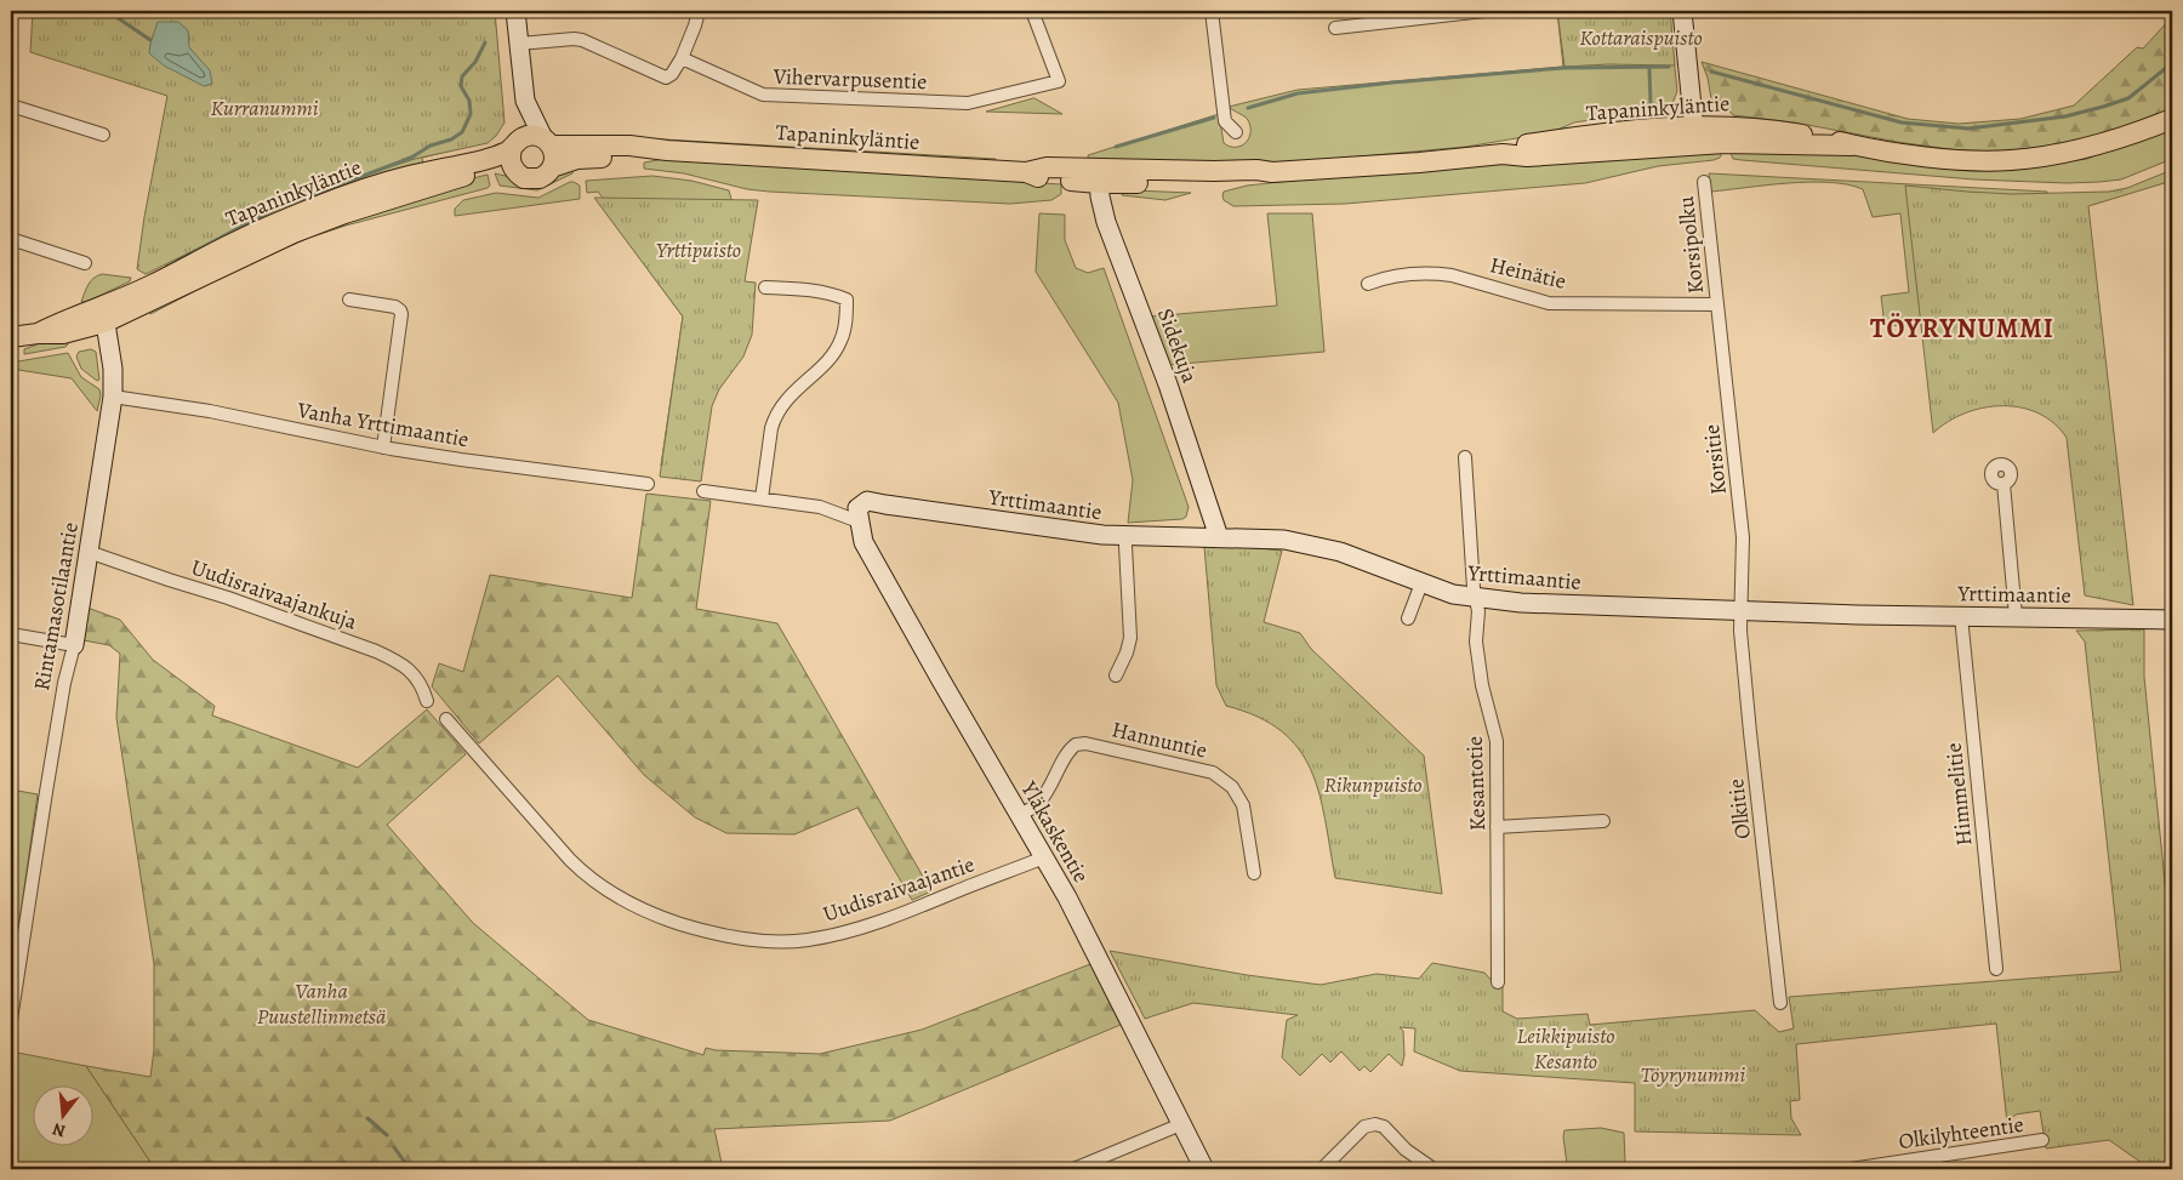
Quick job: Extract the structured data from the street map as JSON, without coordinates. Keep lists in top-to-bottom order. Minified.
{"streets":{"main road":["Tapaninkyläntie"],"street":["Vihervarpusentie","Korsipolku","Heinätie","Sidekuja","Vanha Yrttimaantie","Korsitie","Yrttimaantie","Uudisraivaajankuja","Rintamasotilaantie","Hannuntie","Kesantotie","Himmelitie","Olkitie","Yläkaskentie","Uudisraivaajantie","Olkilyhteentie"]},"crossings":[["Tapaninkyläntie","Sidekuja"],["Tapaninkyläntie","Rintamasotilaantie"],["Korsipolku","Heinätie"],["Korsipolku","Korsitie"],["Heinätie","Korsitie"],["Sidekuja","Yrttimaantie"],["Vanha Yrttimaantie","Rintamasotilaantie"],["Korsitie","Yrttimaantie"],["Korsitie","Olkitie"],["Yrttimaantie","Kesantotie"],["Yrttimaantie","Himmelitie"],["Yrttimaantie","Olkitie"],["Yrttimaantie","Yläkaskentie"],["Uudisraivaajankuja","Rintamasotilaantie"],["Hannuntie","Yläkaskentie"],["Yläkaskentie","Uudisraivaajantie"]],"districts":["TÖYRYNUMMI"],"parks":["Kottaraispuisto","Kurranummi","Yrttipuisto","Rikunpuisto","Vanha Puustellinmetsä","Leikkipuisto Kesanto","Töyrynummi"],"north":"bottom"}
